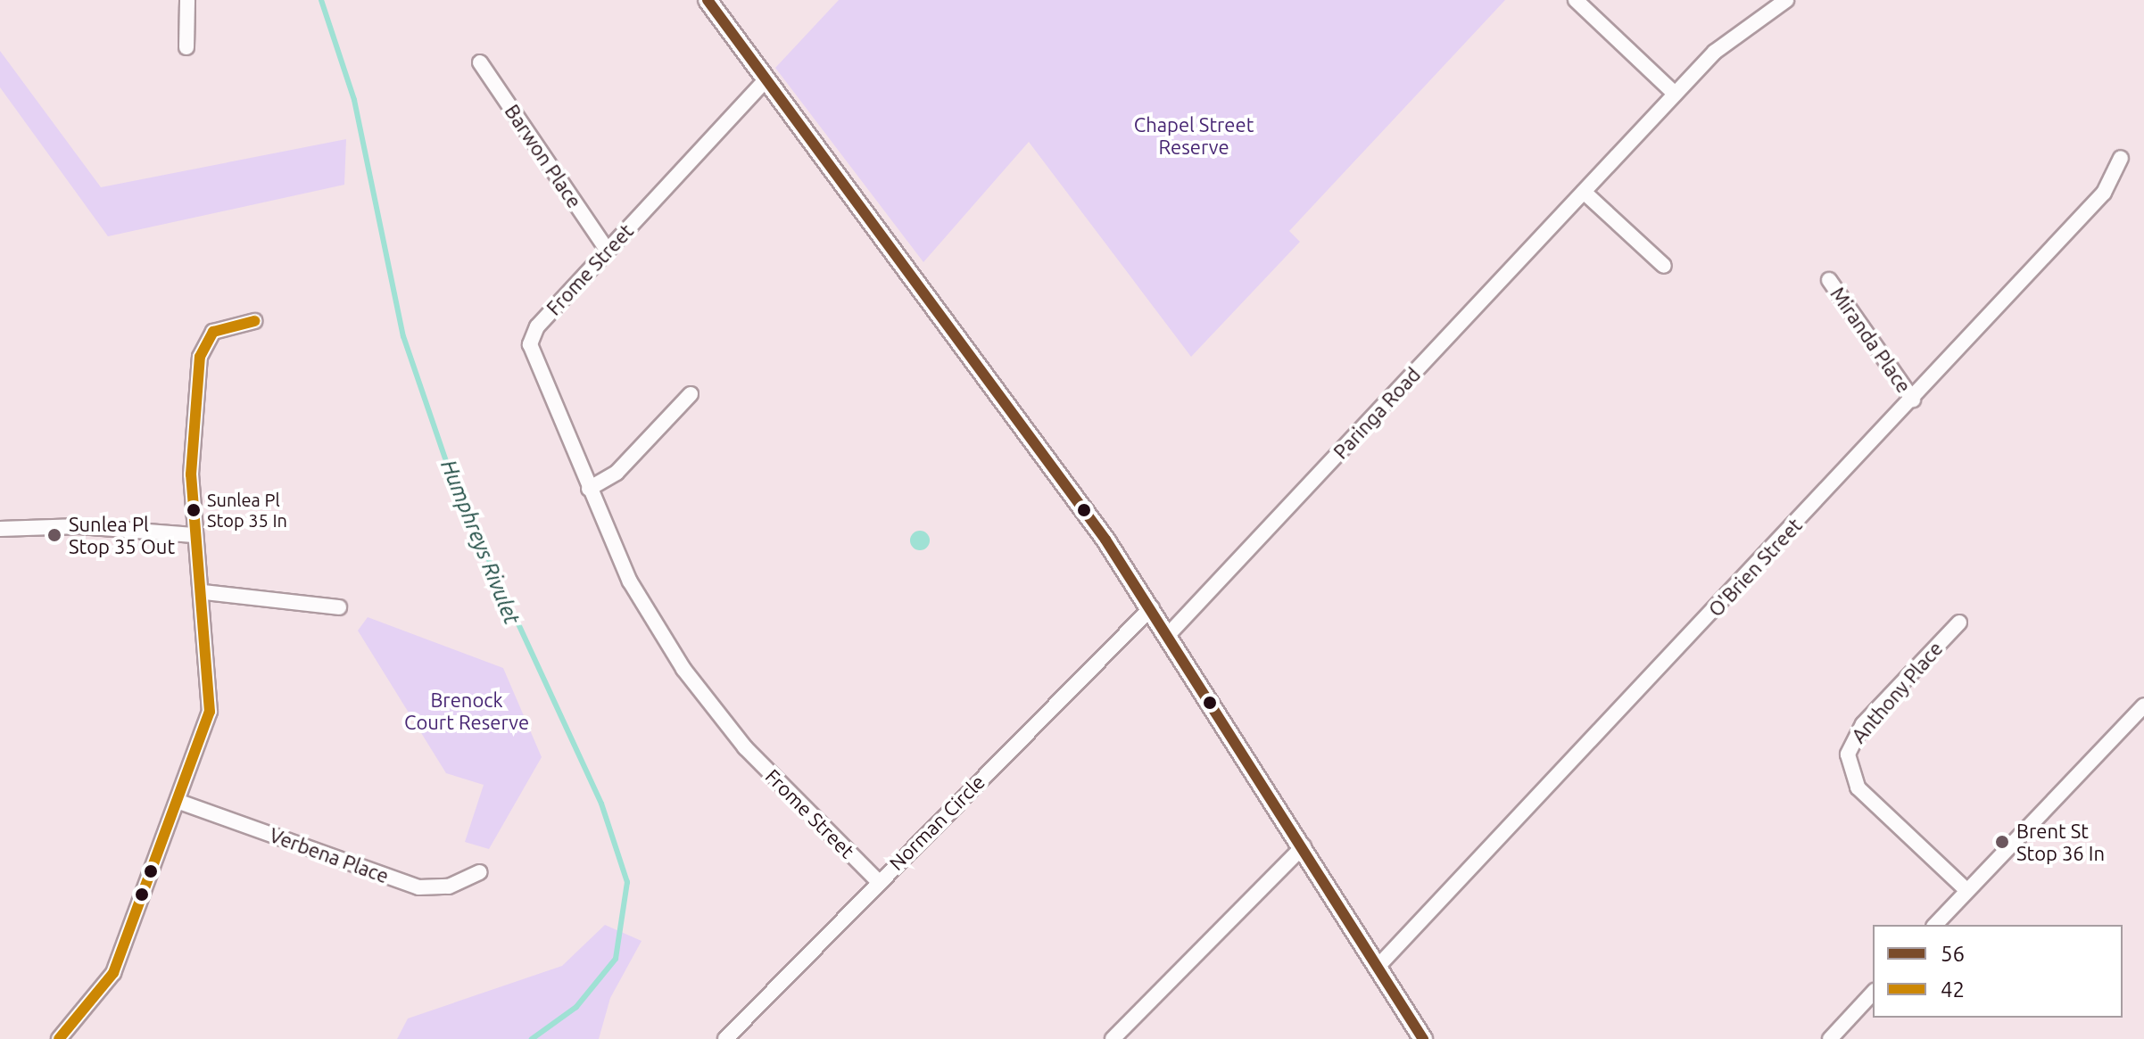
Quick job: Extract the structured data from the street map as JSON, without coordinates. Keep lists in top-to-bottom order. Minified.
{"streets":{"street":["Barwon Place","Frome Street","Miranda Place","Paringa Road","O'Brien Street","Anthony Place","Norman Circle","Verbena Place"]},"crossings":[["Barwon Place","Frome Street"],["Frome Street","Norman Circle"],["Miranda Place","O'Brien Street"]],"water":["Humphreys Rivulet"],"parks":["Chapel Street Reserve","Brenock Court Reserve"],"places":["Sunlea Pl Stop 35 In","Sunlea Pl Stop 35 Out","Brent St Stop 36 In"],"lines":["transit line 56","transit line 42"],"legend":["56","42"]}
